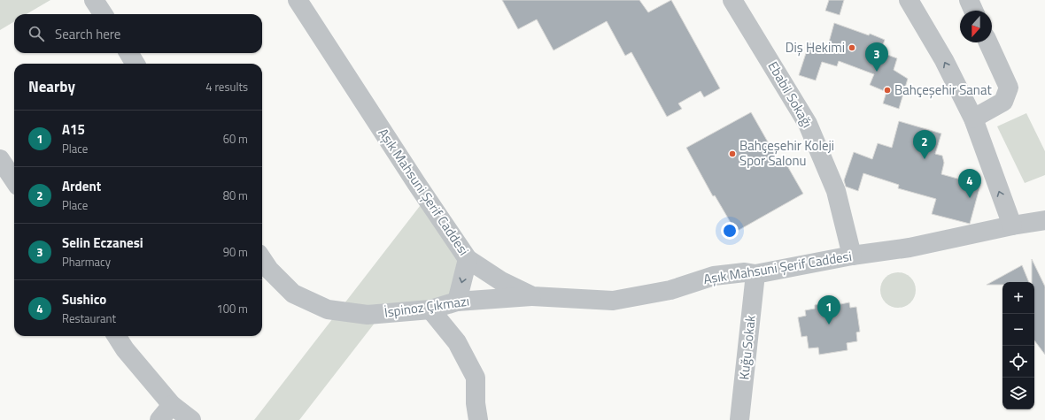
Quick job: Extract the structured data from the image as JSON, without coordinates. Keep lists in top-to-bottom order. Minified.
{"streets":{"street":["Ebabil Sokağı","Aşık Mahsuni Şerif Caddesi","İspinoz Çıkmazı","Kuğu Sokak"]},"crossings":[["Ebabil Sokağı","Aşık Mahsuni Şerif Caddesi"],["Aşık Mahsuni Şerif Caddesi","İspinoz Çıkmazı"],["Aşık Mahsuni Şerif Caddesi","Kuğu Sokak"]],"places":["Diş Hekimi","Bahçeşehir Sanat","Bahçeşehir Koleji Spor Salonu"],"north":"bottom","page":{"search":"Search here","pins":["3","2","4","1"],"heading":["Nearby","4 results"],"list":[{"mark":"1","name":"A15","note":"Place","value":"60 m"},{"mark":"2","name":"Ardent","note":"Place","value":"80 m"},{"mark":"3","name":"Selin Eczanesi","note":"Pharmacy","value":"90 m"},{"mark":"4","name":"Sushico","note":"Restaurant","value":"100 m"}],"map_buttons":["+","−"]}}
